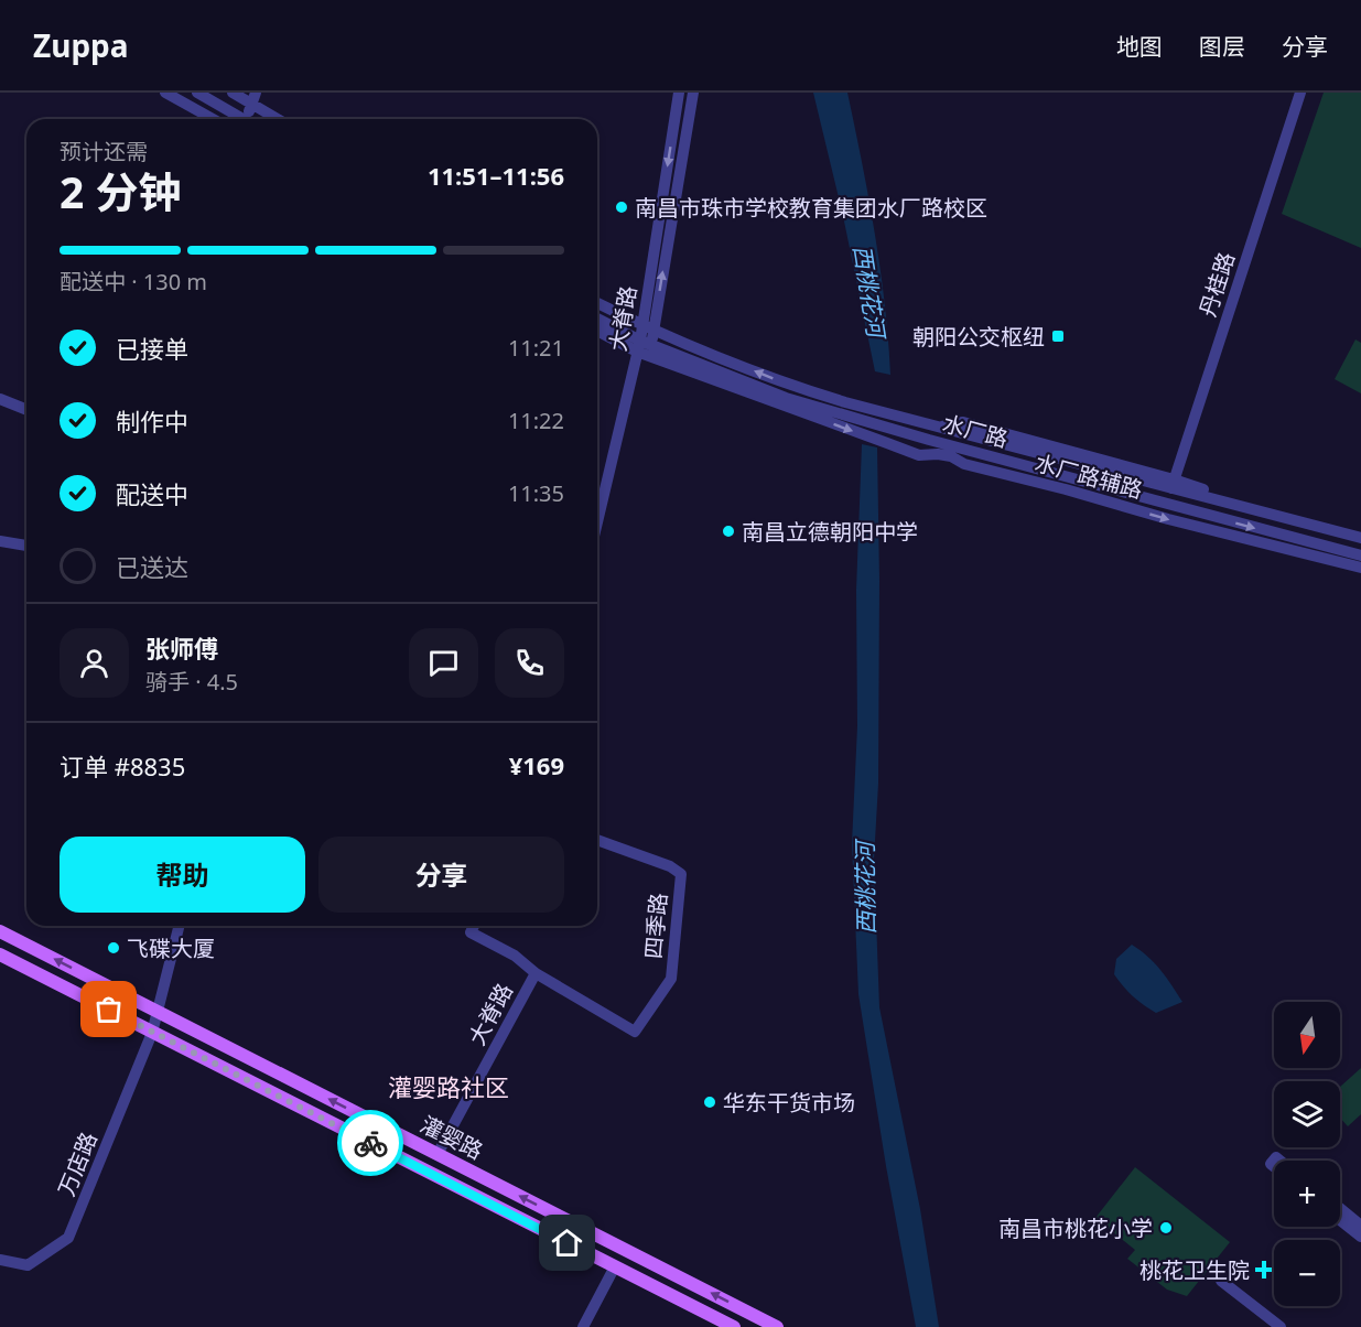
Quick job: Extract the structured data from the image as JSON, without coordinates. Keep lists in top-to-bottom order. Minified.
{"streets":{"main road":["灌婴路"],"street":["丹桂路","大脊路","水厂路","水厂路辅路","四季路","万店路"]},"crossings":[["丹桂路","水厂路"],["大脊路","水厂路"],["大脊路","水厂路辅路"],["大脊路","四季路"],["大脊路","灌婴路"],["水厂路","水厂路辅路"],["灌婴路","万店路"]],"one_way":["水厂路辅路"],"districts":["灌婴路社区"],"water":["西桃花河"],"places":{"other":["南昌市珠市学校教育集团水厂路校区","南昌立德朝阳中学","飞碟大厦","华东干货市场","南昌市桃花小学"],"transit":["朝阳公交枢纽"],"health":["桃花卫生院"]},"north":"bottom","page":{"header":"Zuppa","nav":["地图","图层","分享"],"heading":["2 分钟","预计还需","11:51–11:56"],"panel":["张师傅","骑手 · 4.5","订单 #8835","¥169"],"bar":"配送中 · 130 m","list":[["已接单","11:21"],["制作中","11:22"],["配送中","11:35"],"已送达"],"buttons":["帮助","分享"],"map_buttons":["+","−"]}}
